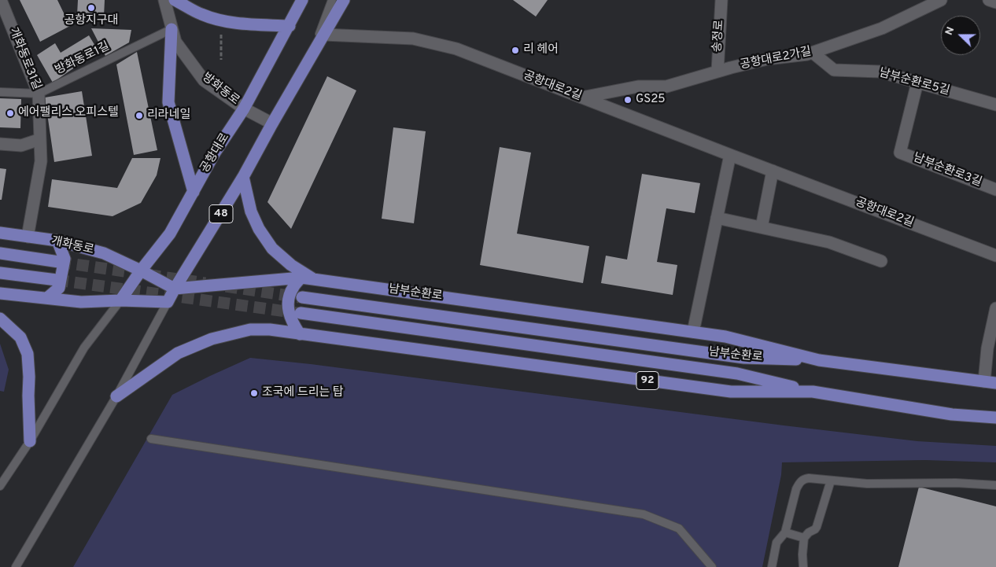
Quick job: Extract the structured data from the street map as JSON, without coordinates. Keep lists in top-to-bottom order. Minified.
{"streets":{"main road":["공항대로","48","개화동로","남부순환로","92"],"street":["송정로","개화동로31길","공항대로2가길","남부순환로5길","공항대로2길","방화동로","남부순환로3길"],"lane":["방화동로1길"]},"crossings":[["송정로","공항대로2가길"],["개화동로31길","방화동로1길"],["개화동로31길","개화동로"],["방화동로1길","방화동로"],["공항대로2가길","남부순환로5길"],["공항대로2가길","공항대로2길"],["남부순환로5길","남부순환로3길"],["공항대로2길","48"],["방화동로","공항대로"],["방화동로","48"],["공항대로","개화동로"],["48","남부순환로"],["남부순환로","92"]],"places":["공항지구대","리 헤어","GS25","에어팰리스 오피스텔","리라네일","조국에 드리는 탑"],"north":"left"}
